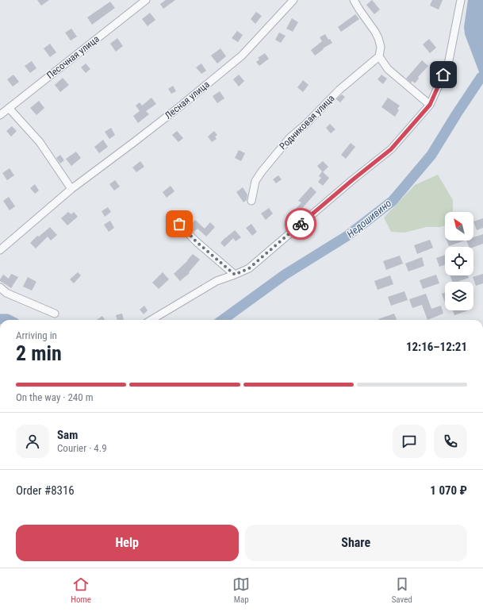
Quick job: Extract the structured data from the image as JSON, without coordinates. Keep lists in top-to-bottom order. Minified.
{"streets":{"street":["Песочная улица","Лесная улица","Родниковая улица"]},"water":["Недошивино"],"north":"top left","page":{"heading":["2 min","Arriving in","12:16–12:21"],"panel":["Sam","Courier · 4.9","Order #8316","1 070 ₽"],"bar":"On the way · 240 m","buttons":["Help","Share"],"tabs":["Home","Map","Saved"]}}
